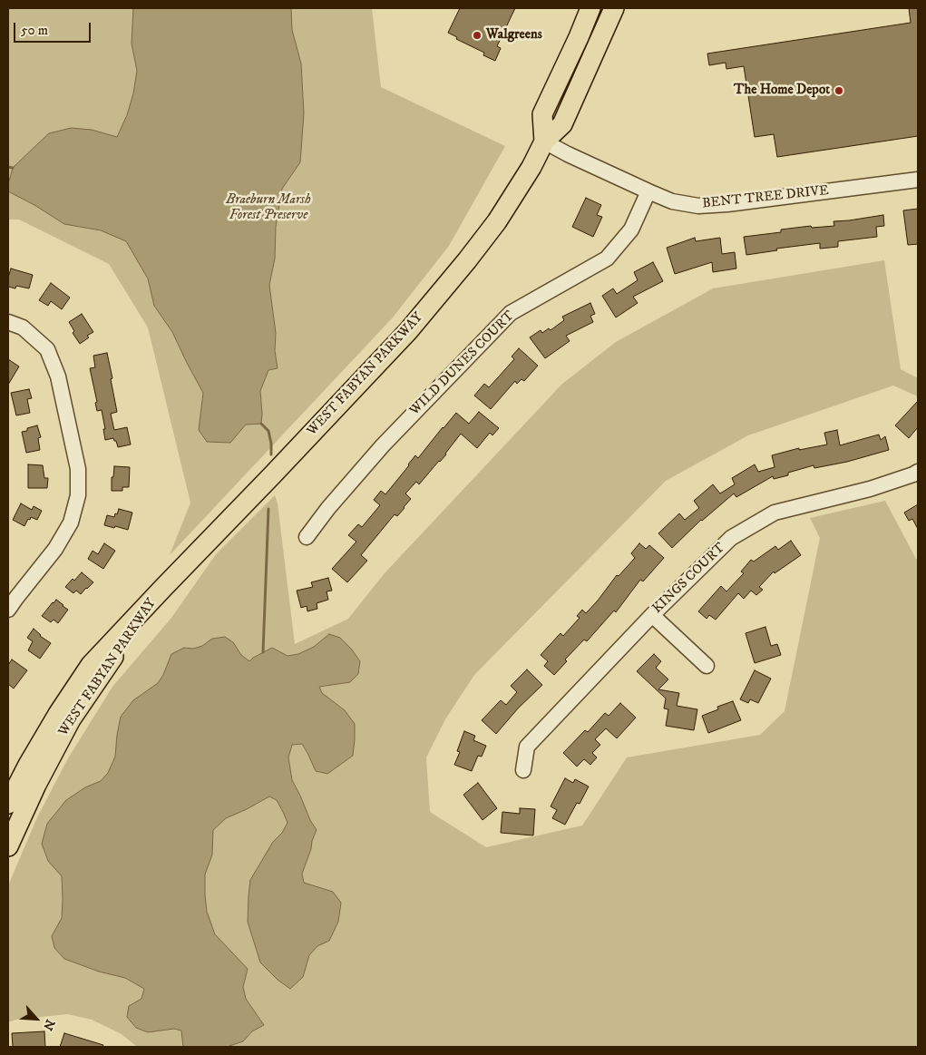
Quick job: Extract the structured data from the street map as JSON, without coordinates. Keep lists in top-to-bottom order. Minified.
{"streets":{"main road":["WEST FABYAN PARKWAY"],"street":["BENT TREE DRIVE","WILD DUNES COURT","KINGS COURT"]},"crossings":[["BENT TREE DRIVE","WILD DUNES COURT"],["BENT TREE DRIVE","WEST FABYAN PARKWAY"]],"parks":["Braeburn Marsh Forest Preserve"],"places":["Walgreens","The Home Depot"],"scale_bar":"50 m","north":"bottom right"}
